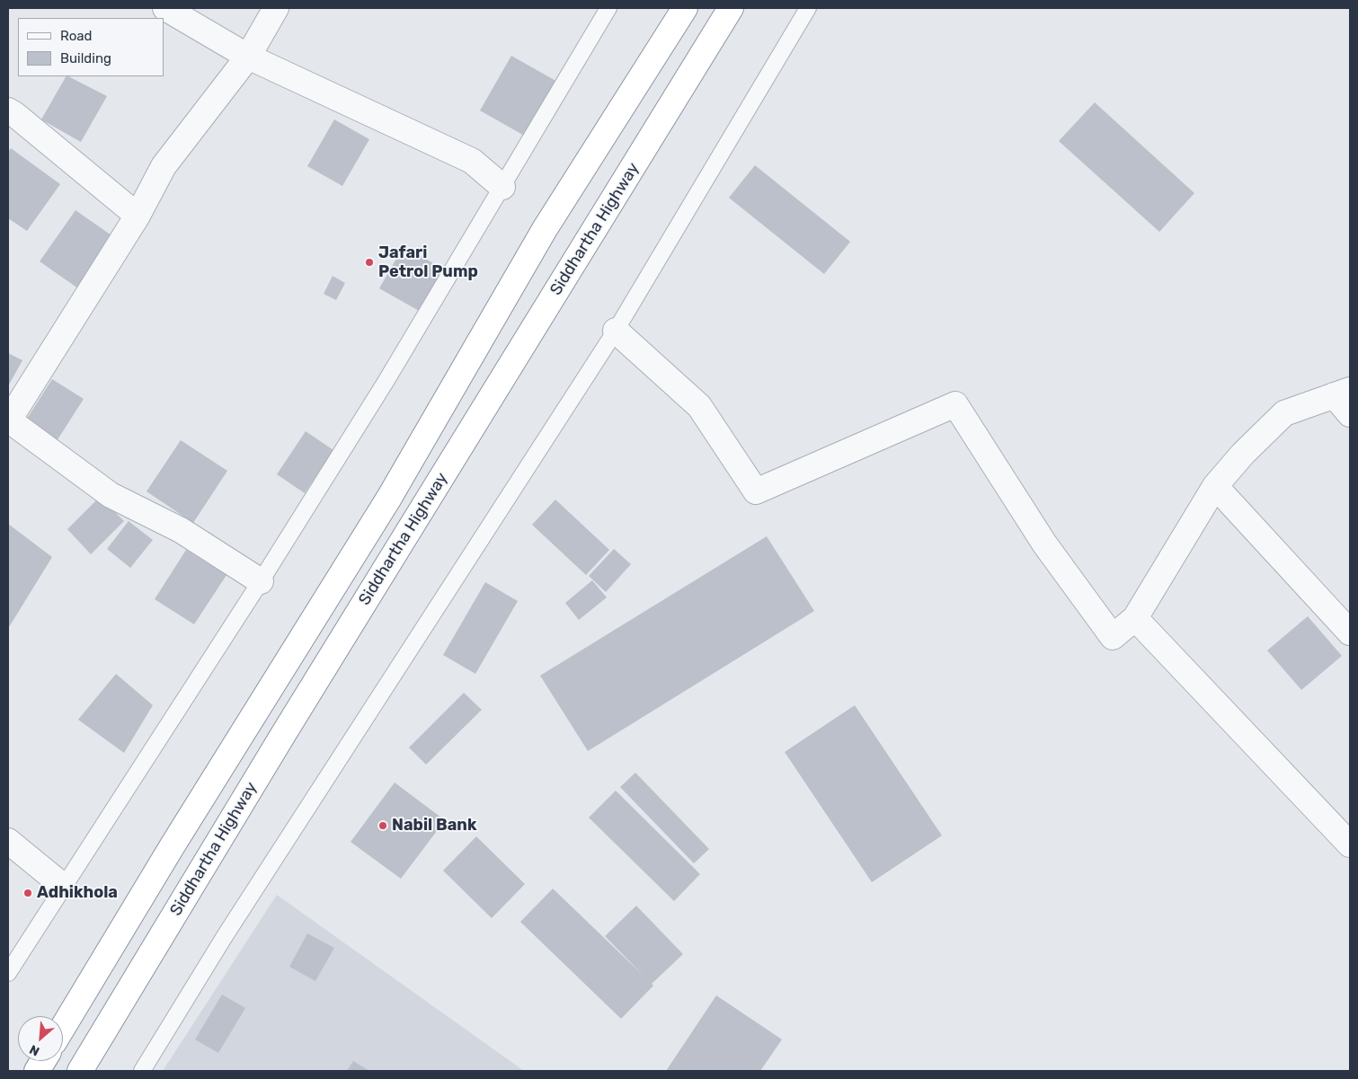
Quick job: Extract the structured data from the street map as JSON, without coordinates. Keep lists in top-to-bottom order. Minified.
{"streets":{"highway":["Siddhartha Highway"]},"places":["Jafari Petrol Pump","Nabil Bank","Adhikhola"],"legend":["Road","Building"],"north":"bottom left"}
